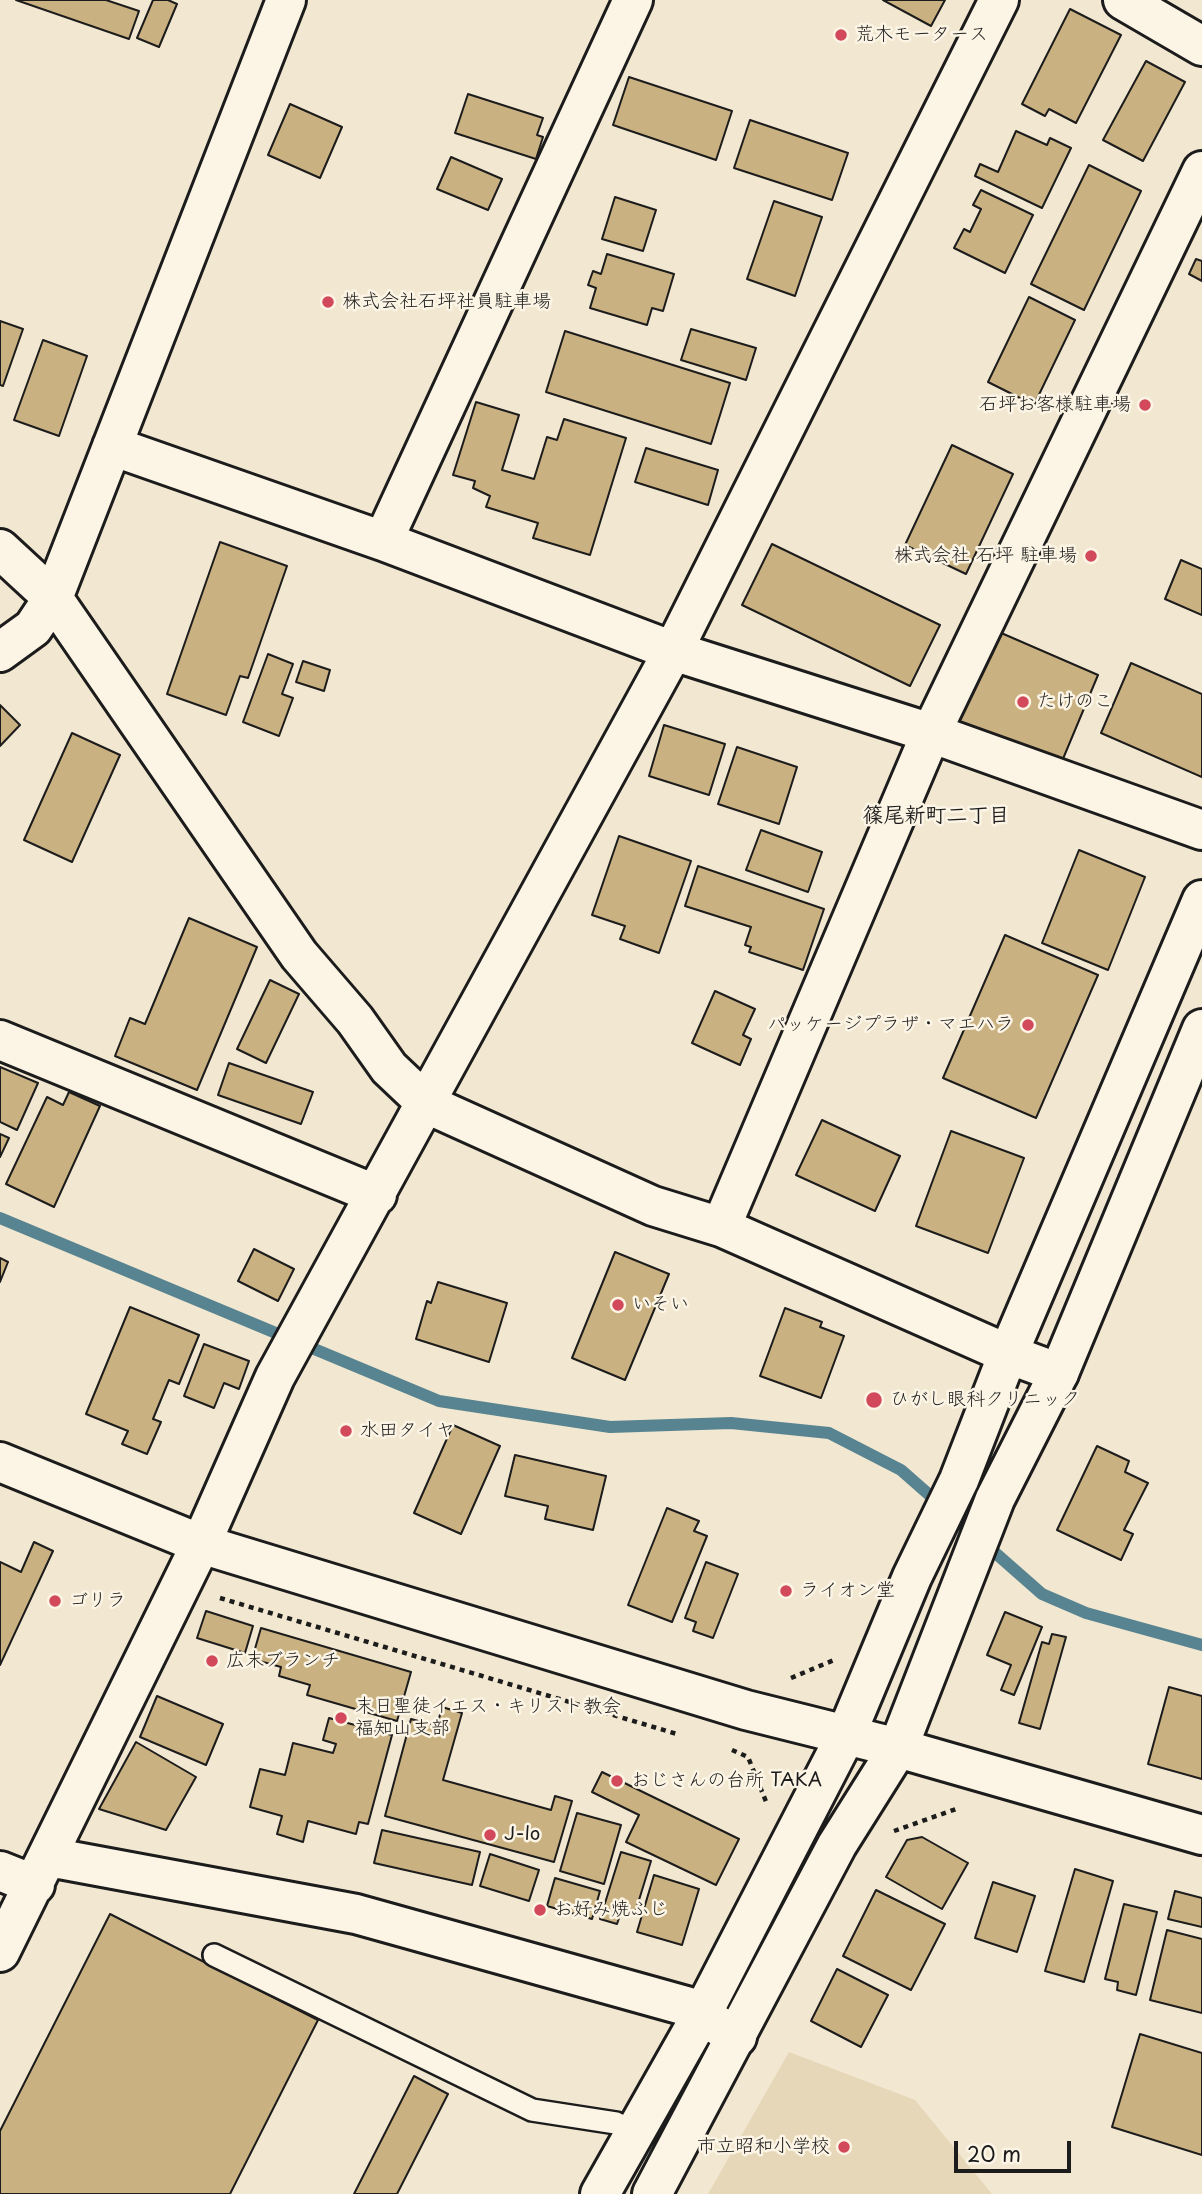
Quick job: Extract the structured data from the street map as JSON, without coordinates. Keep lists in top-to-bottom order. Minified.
{"districts":["篠尾新町二丁目"],"places":["荒木モータース","株式会社石坪社員駐車場","石坪お客様駐車場","株式会社 石坪 駐車場","たけのこ","パッケージプラザ・マエハラ","いそい","ひがし眼科クリニック","水田タイヤ","ライオン堂","ゴリラ","広末ブランチ","末日聖徒イエス・キリスト教会 福知山支部","おじさんの台所 TAKA","J-lo","お好み焼ふじ","市立昭和小学校"],"scale_bar":"20 m"}
